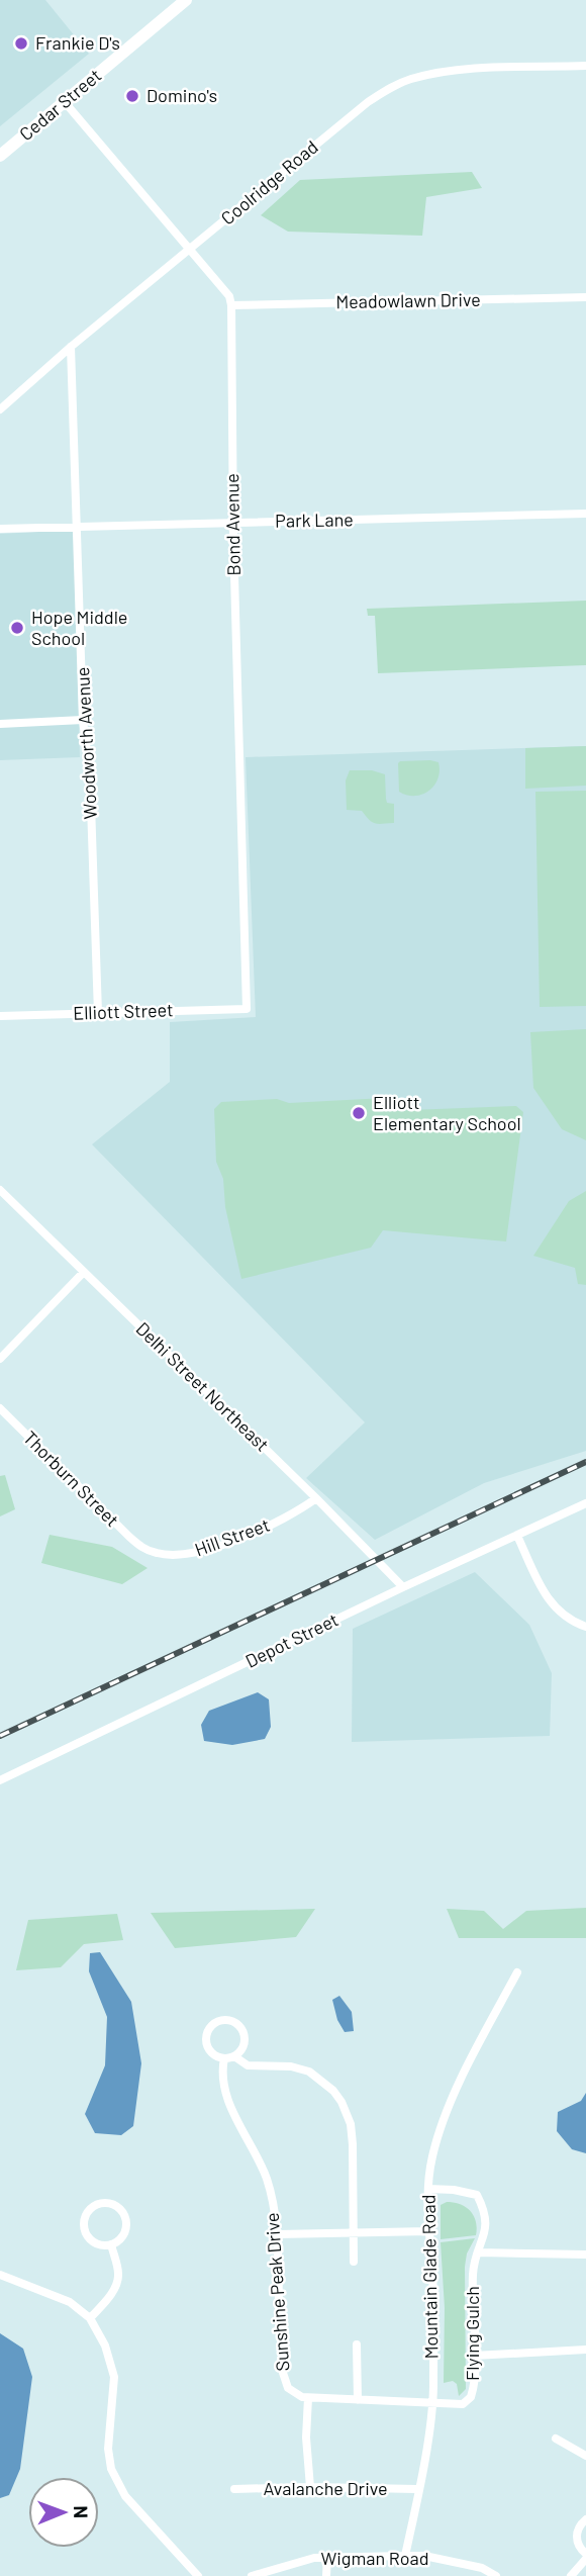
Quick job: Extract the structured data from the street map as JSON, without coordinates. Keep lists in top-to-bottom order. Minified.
{"streets":{"main road":["Cedar Street"],"street":["Coolridge Road","Meadowlawn Drive","Park Lane","Bond Avenue","Woodworth Avenue","Elliott Street","Delhi Street Northeast","Thorburn Street","Hill Street","Depot Street","Mountain Glade Road","Sunshine Peak Drive","Flying Gulch","Avalanche Drive","Wigman Road"]},"crossings":[["Coolridge Road","Woodworth Avenue"],["Meadowlawn Drive","Bond Avenue"],["Park Lane","Bond Avenue"],["Park Lane","Woodworth Avenue"],["Bond Avenue","Elliott Street"],["Woodworth Avenue","Elliott Street"],["Delhi Street Northeast","Hill Street"],["Delhi Street Northeast","Depot Street"],["Thorburn Street","Hill Street"],["Mountain Glade Road","Flying Gulch"],["Mountain Glade Road","Avalanche Drive"],["Mountain Glade Road","Wigman Road"]],"places":["Frankie D's","Domino's","Hope Middle School","Elliott Elementary School"],"north":"right"}
